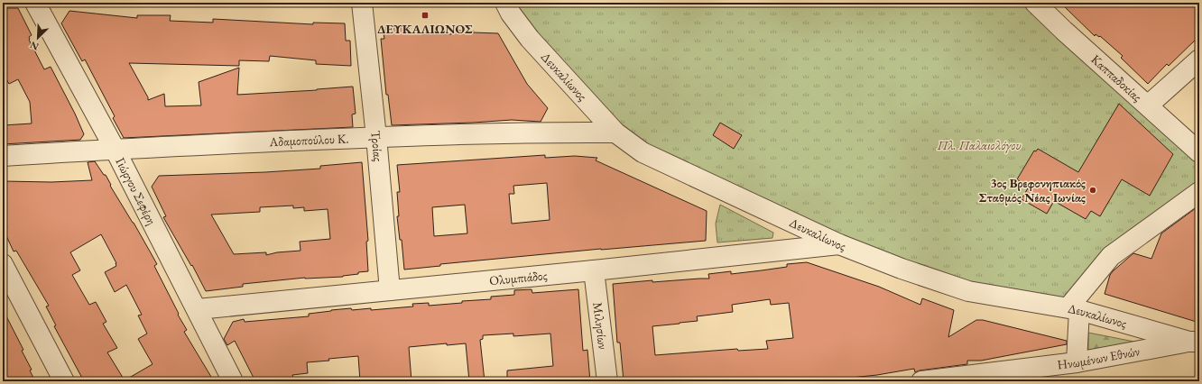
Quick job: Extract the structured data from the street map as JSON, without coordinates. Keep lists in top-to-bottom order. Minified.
{"streets":{"street":["Δευκαλίωνος","Καππαδοκίας","Αδαμοπούλου Κ.","Τροίας","Γιώργου Σεφέρη","Ολυμπιάδος","Μιλησίων","Ηνωμένων Εθνών"]},"crossings":[["Δευκαλίωνος","Αδαμοπούλου Κ."],["Δευκαλίωνος","Ολυμπιάδος"],["Δευκαλίωνος","Ηνωμένων Εθνών"],["Αδαμοπούλου Κ.","Τροίας"],["Αδαμοπούλου Κ.","Γιώργου Σεφέρη"],["Τροίας","Ολυμπιάδος"],["Γιώργου Σεφέρη","Ολυμπιάδος"],["Ολυμπιάδος","Μιλησίων"]],"parks":["Πλ. Παλαιολόγου"],"places":{"transit":["ΔΕΥΚΑΛΙΩΝΟΣ"],"other":["3ος Βρεφονηπιακός Σταθμός Νέας Ιωνίας"]},"north":"bottom left"}
